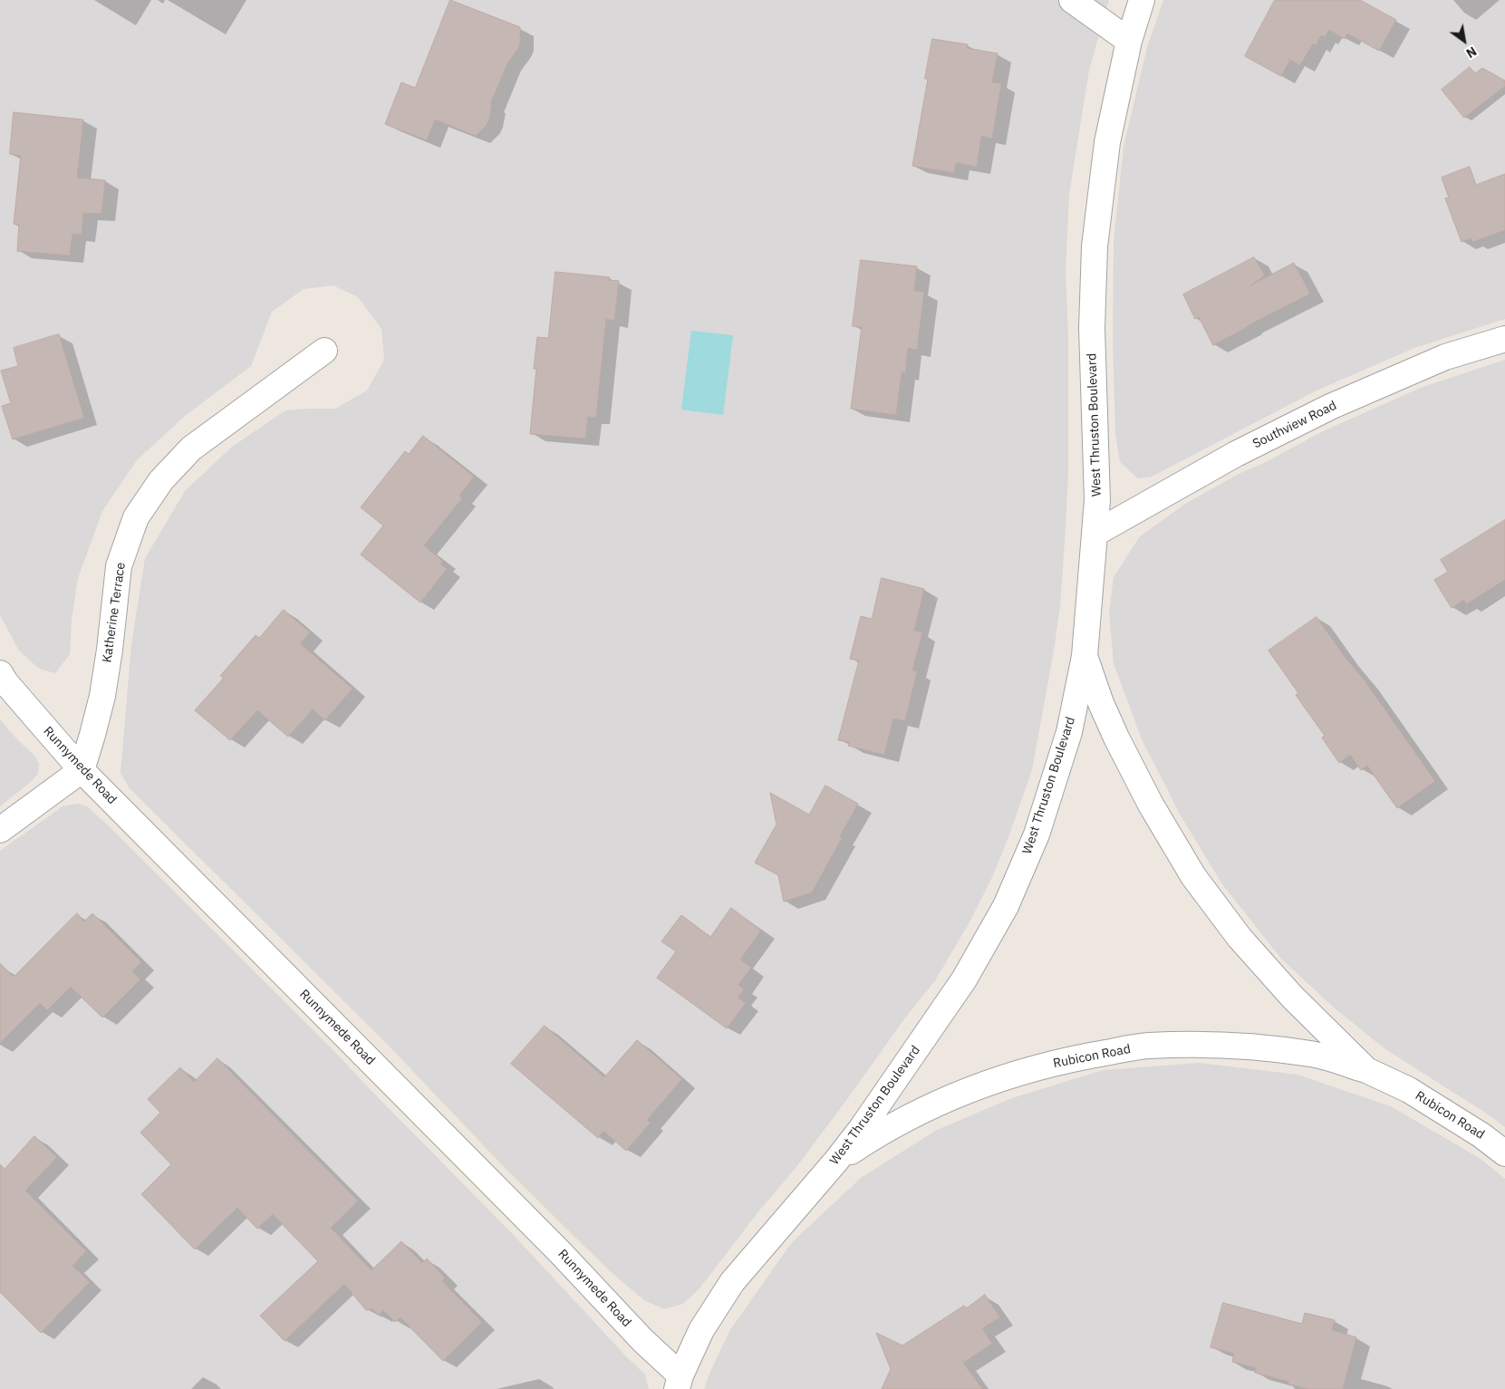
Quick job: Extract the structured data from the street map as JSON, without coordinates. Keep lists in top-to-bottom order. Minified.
{"streets":{"street":["West Thruston Boulevard","Southview Road","Katherine Terrace","Runnymede Road","Rubicon Road"]},"crossings":[["West Thruston Boulevard","Southview Road"],["West Thruston Boulevard","Runnymede Road"],["West Thruston Boulevard","Rubicon Road"],["Katherine Terrace","Runnymede Road"]],"north":"bottom right"}
